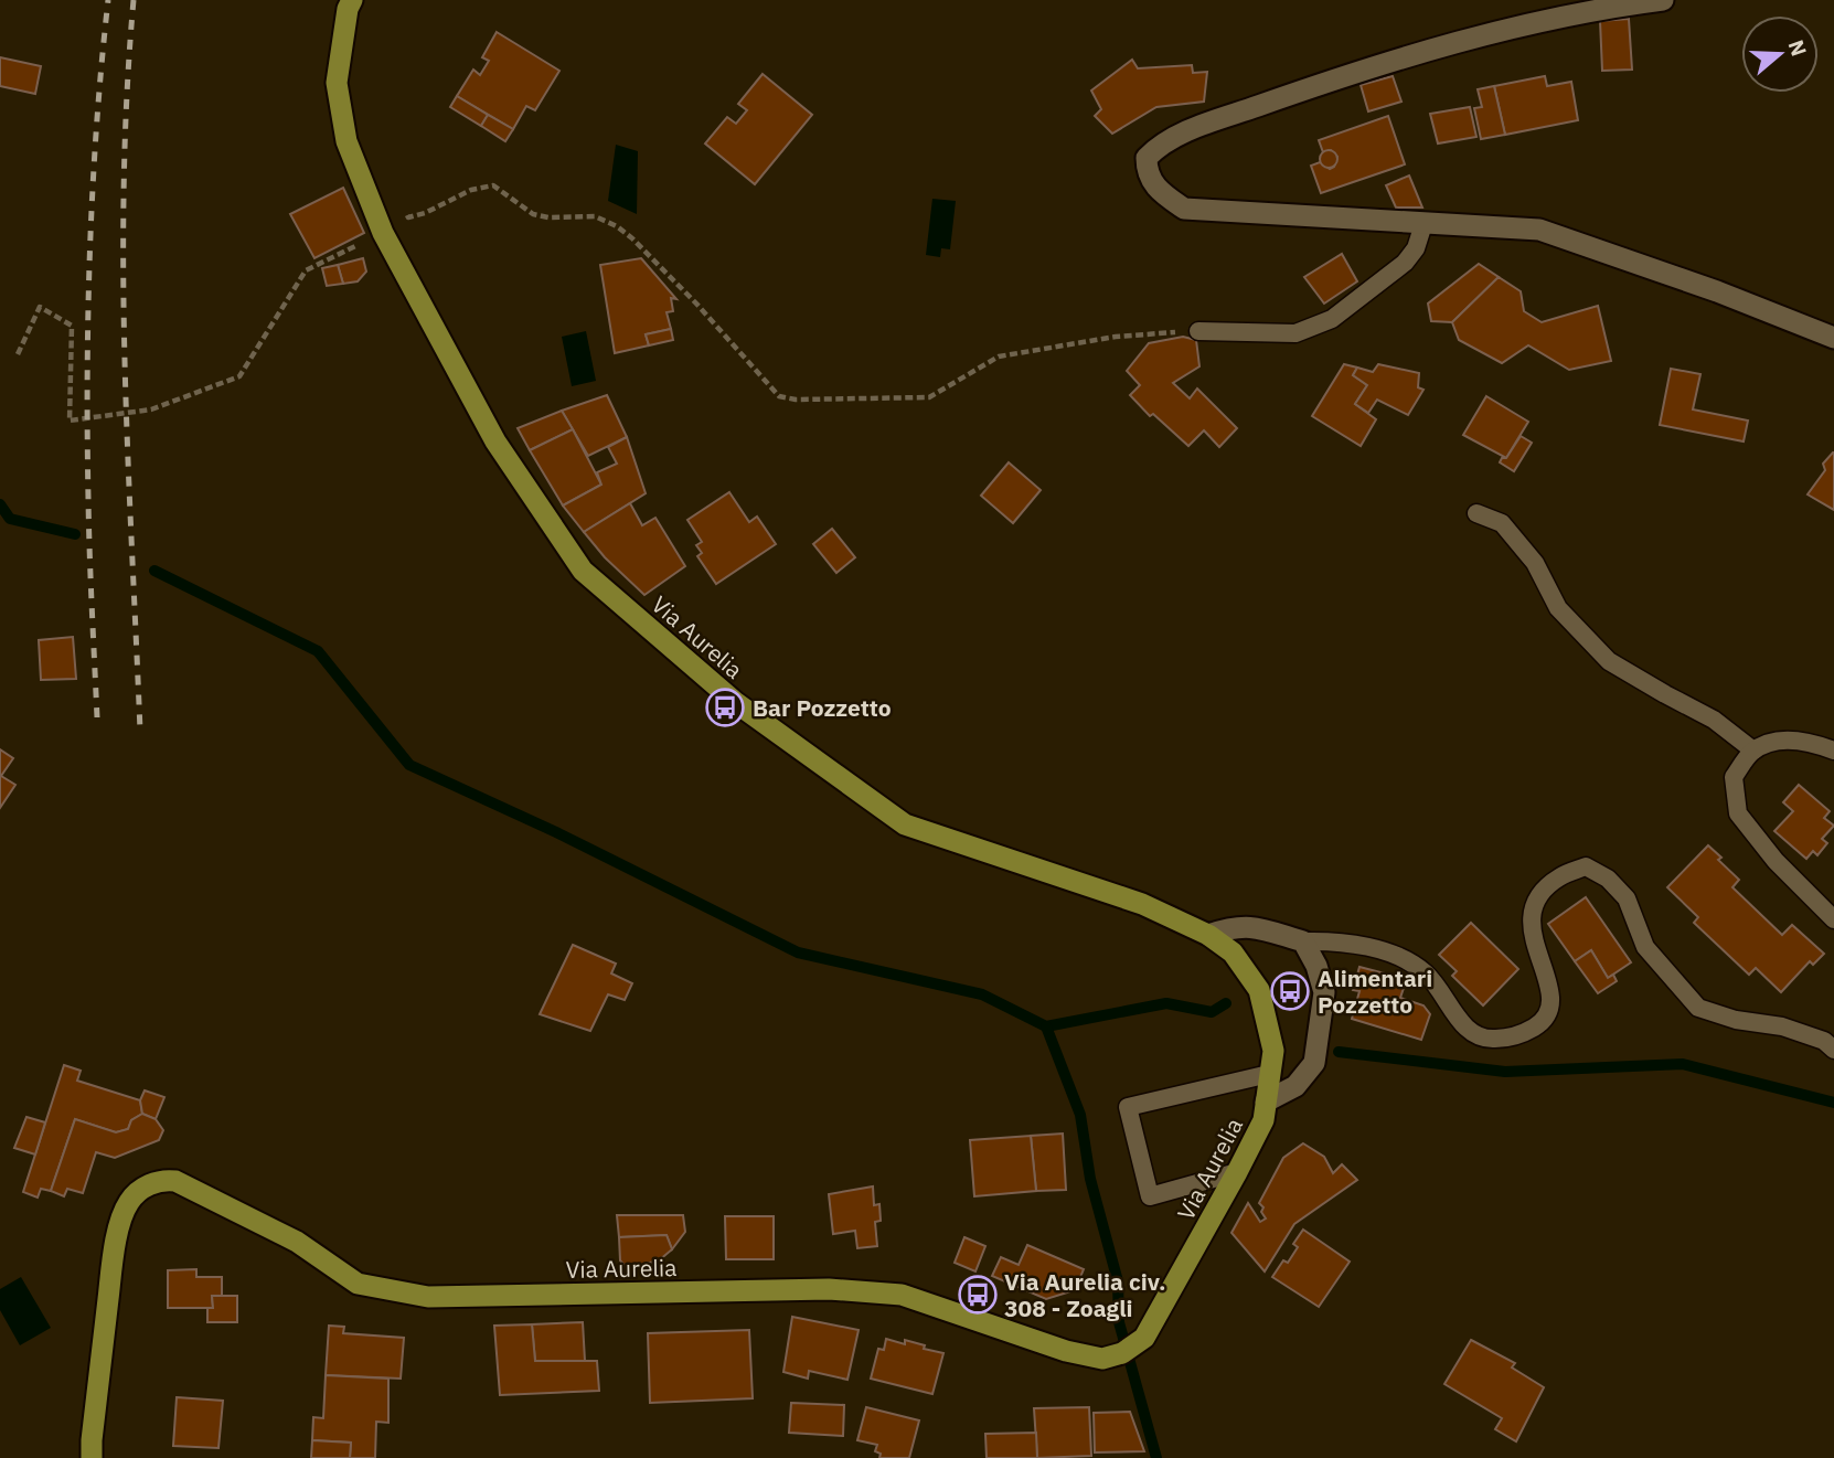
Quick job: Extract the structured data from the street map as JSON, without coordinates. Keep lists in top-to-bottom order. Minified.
{"streets":{"main road":["Via Aurelia"]},"places":{"bus stop":["Bar Pozzetto","Alimentari Pozzetto","Via Aurelia civ. 308 - Zoagli"]},"north":"right"}
